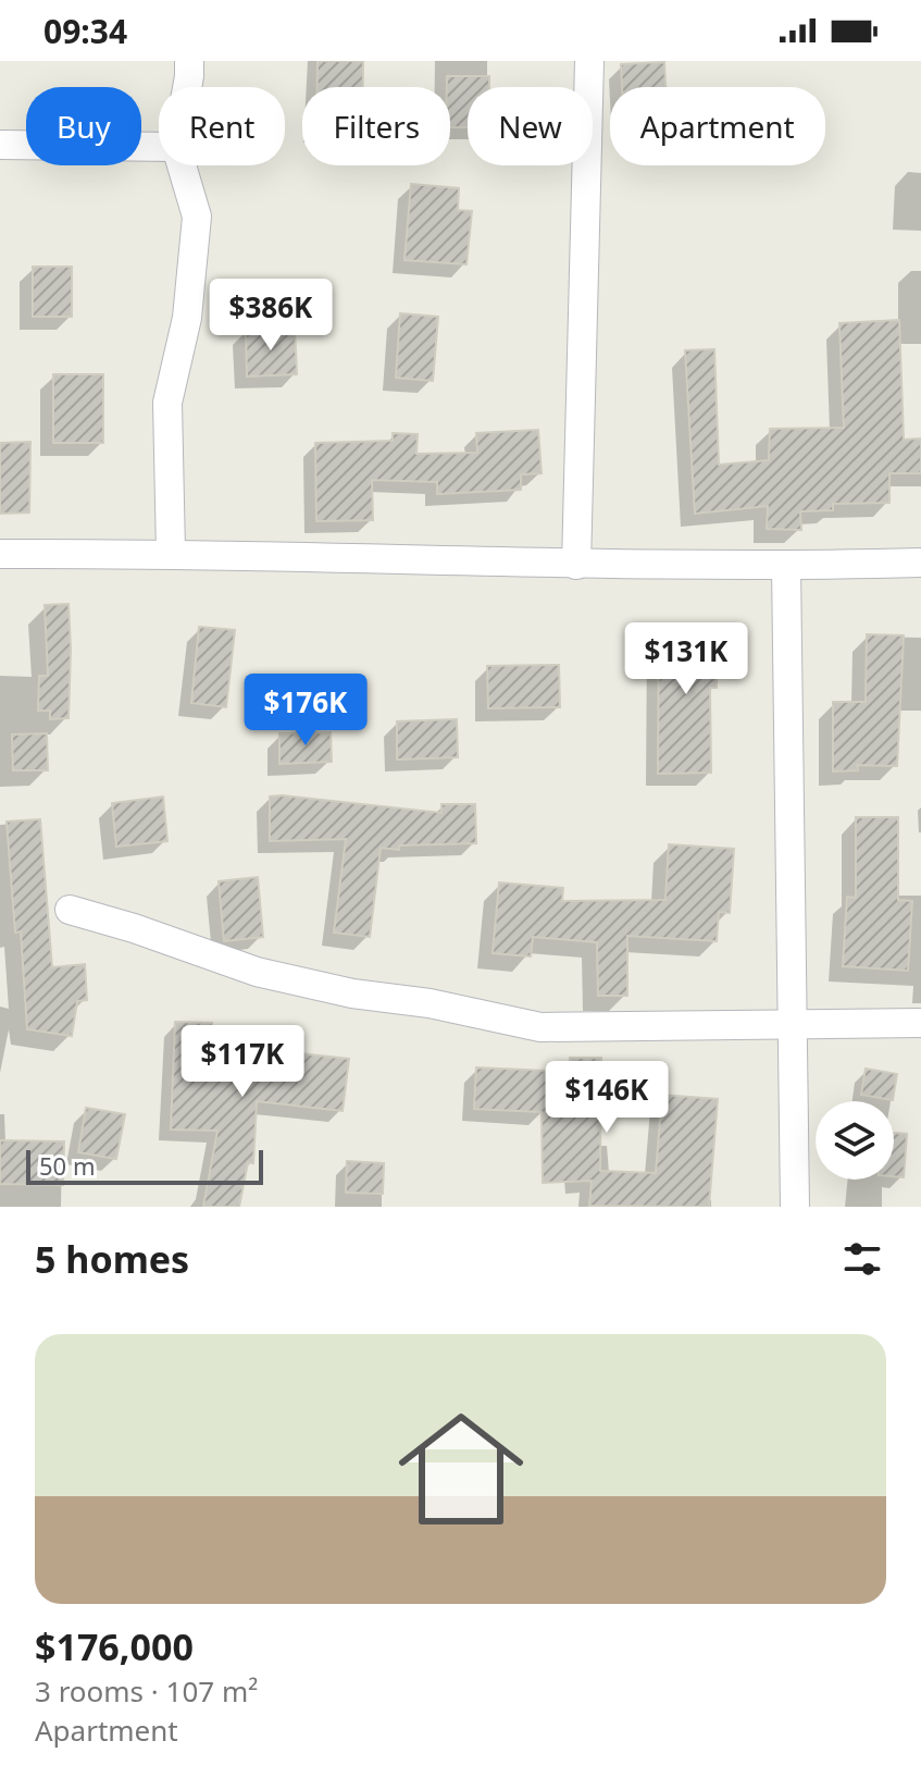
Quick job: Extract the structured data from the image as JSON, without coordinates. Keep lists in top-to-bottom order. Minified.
{"scale_bar":"50 m","page":{"status":"09:34","chip":["Buy","Rent","Filters","New","Apartment"],"price":["$386K","$131K","$176K","$117K","$146K"],"scale":"50 m","heading":"5 homes","list":[{"name":"$176,000","note":"3 rooms · 107 m² · Apartment"}]}}
